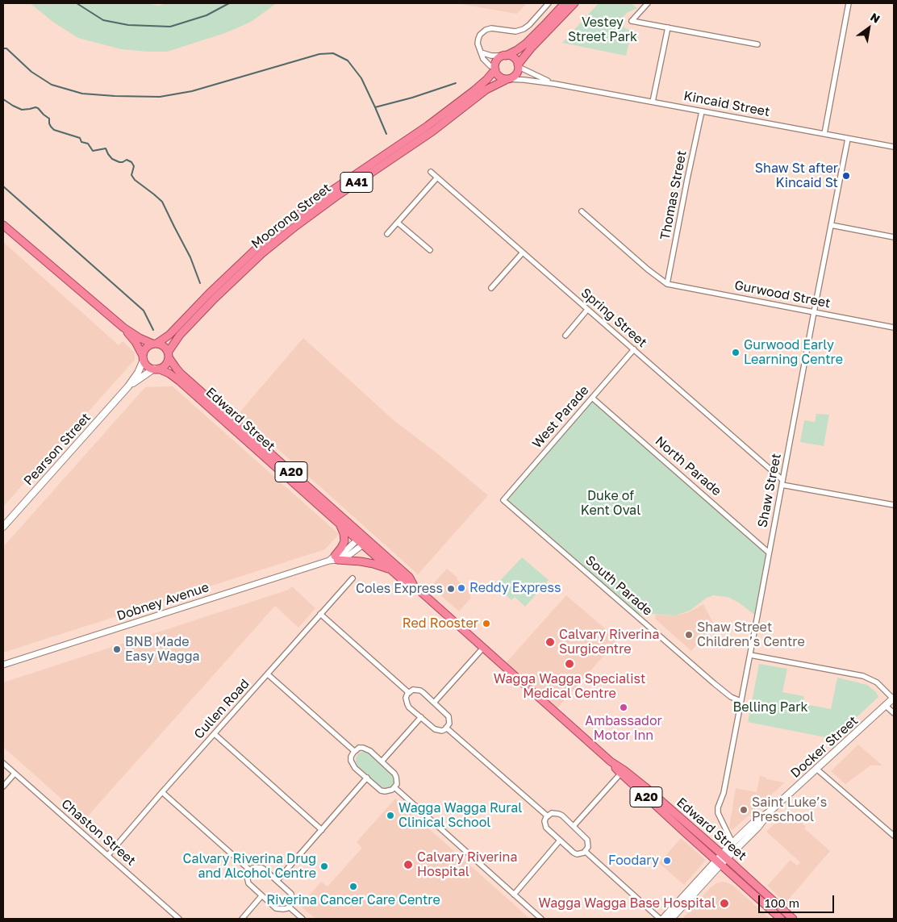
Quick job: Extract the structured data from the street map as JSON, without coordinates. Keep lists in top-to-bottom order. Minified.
{"streets":{"highway":["A41","Moorong Street","Edward Street","A20"],"main road":["Pearson Street","Docker Street"],"street":["Kincaid Street","Thomas Street","Gurwood Street","Spring Street","West Parade","North Parade","Shaw Street","South Parade","Dobney Avenue","Cullen Road","Chaston Street"]},"crossings":[["Kincaid Street","A41"],["Kincaid Street","Thomas Street"],["Kincaid Street","Moorong Street"],["Kincaid Street","Shaw Street"],["A41","Moorong Street"],["A41","Edward Street"],["A41","Pearson Street"],["A41","A20"],["Thomas Street","Gurwood Street"],["Moorong Street","Edward Street"],["Moorong Street","Pearson Street"],["Moorong Street","A20"],["Gurwood Street","Shaw Street"],["Spring Street","West Parade"],["Spring Street","Shaw Street"],["West Parade","North Parade"],["West Parade","South Parade"],["Edward Street","Pearson Street"],["Edward Street","A20"],["Edward Street","Dobney Avenue"],["Edward Street","Docker Street"],["Pearson Street","A20"],["North Parade","Shaw Street"],["Shaw Street","South Parade"],["Shaw Street","Docker Street"],["Cullen Road","Chaston Street"]],"parks":["Vestey Street Park","Duke of Kent Oval","Belling Park"],"places":["Shaw St after Kincaid St","Gurwood Early Learning Centre","Reddy Express","Coles Express","Red Rooster","Shaw Street Children’s Centre","Calvary Riverina Surgicentre","BNB Made Easy Wagga","Wagga Wagga Specialist Medical Centre","Ambassador Motor Inn","Saint Luke’s Preschool","Wagga Wagga Rural Clinical School","Foodary","Calvary Riverina Hospital","Calvary Riverina Drug and Alcohol Centre","Riverina Cancer Care Centre","Wagga Wagga Base Hospital"],"scale_bar":"100 m","north":"top right"}
